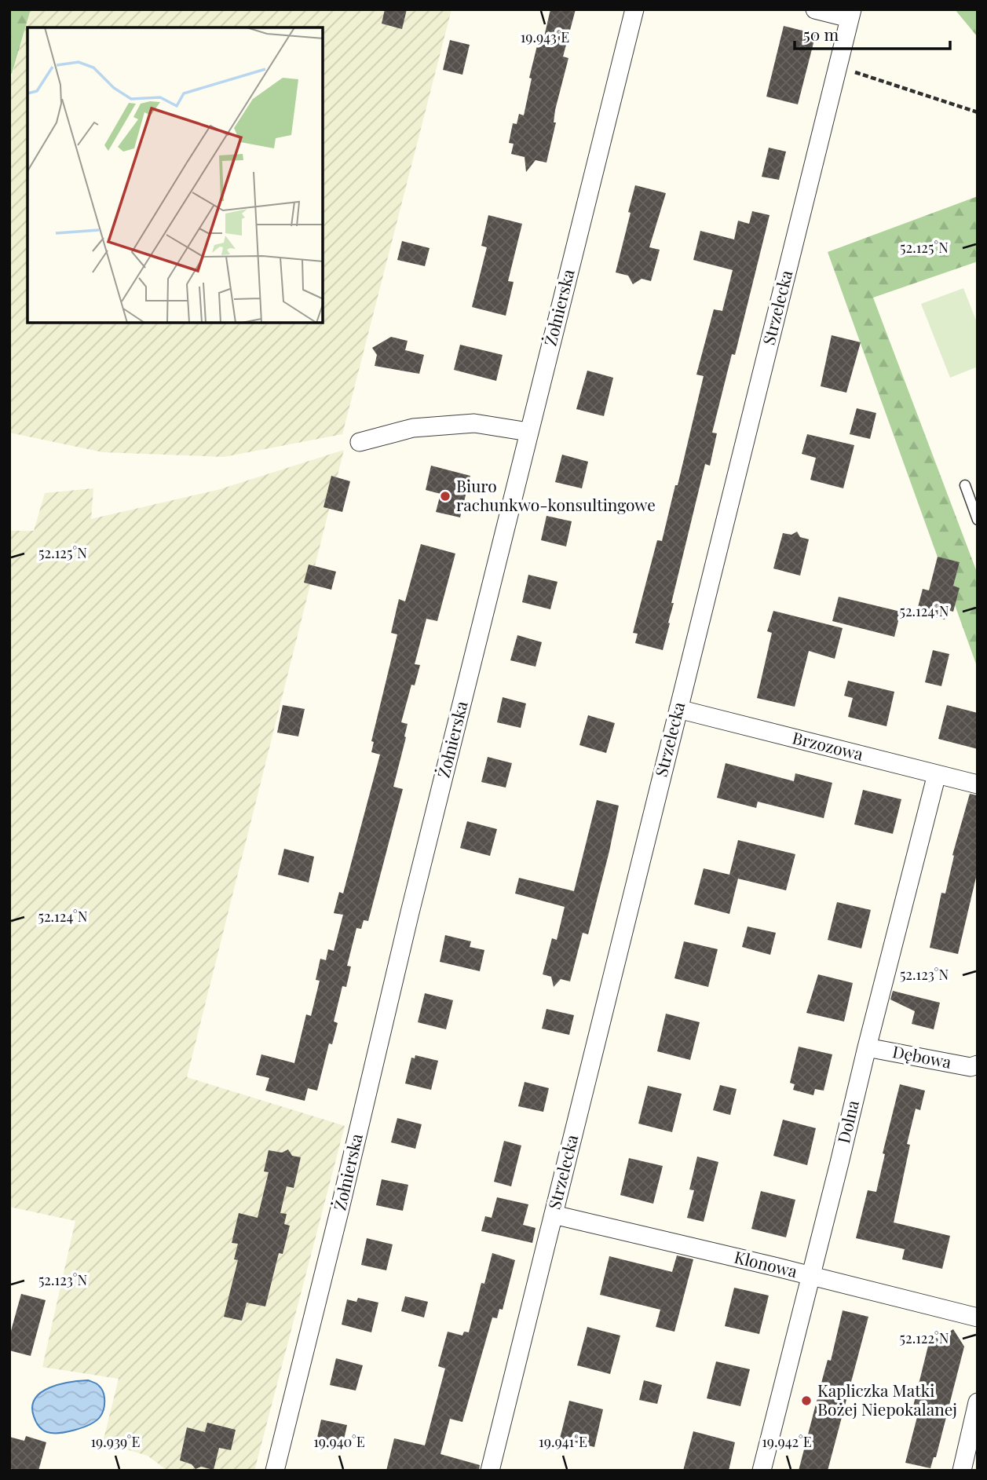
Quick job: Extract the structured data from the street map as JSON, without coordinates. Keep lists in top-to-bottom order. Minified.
{"streets":{"street":["Żołnierska","Strzelecka","Brzozowa","Dębowa","Dolna","Klonowa"]},"crossings":[["Strzelecka","Brzozowa"],["Strzelecka","Klonowa"],["Brzozowa","Dolna"],["Dębowa","Dolna"],["Dolna","Klonowa"]],"places":["Biuro rachunkwo-konsultingowe","Kapliczka Matki Bożej Niepokalanej"],"scale_bar":"50 m","coordinates":["19.943°E","52.125°N","52.124°N","52.123°N","52.122°N","19.939°E","19.940°E","19.941°E","19.942°E"]}
